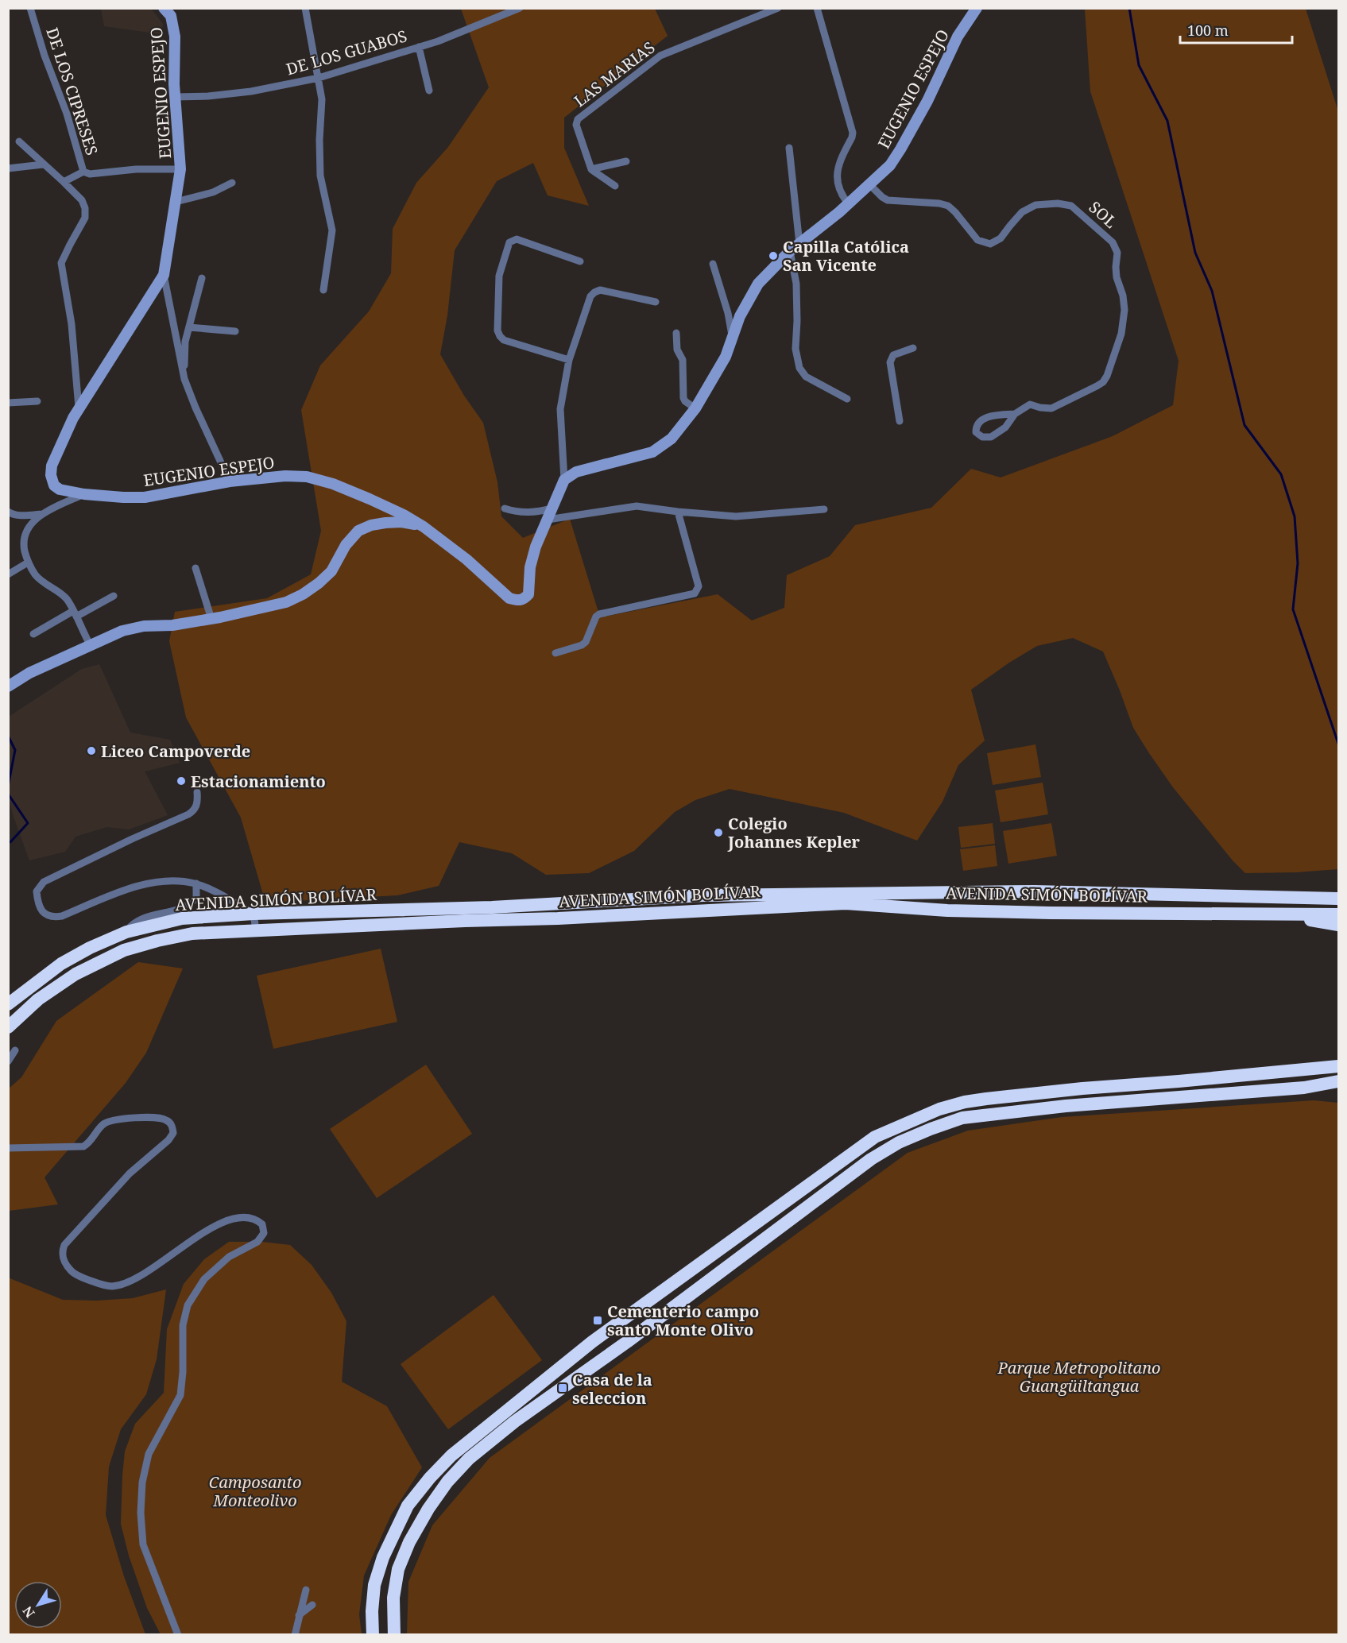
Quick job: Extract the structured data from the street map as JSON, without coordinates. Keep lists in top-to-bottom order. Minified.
{"streets":{"highway":["AVENIDA SIMÓN BOLÍVAR"],"street":["DE LOS GUABOS","LAS MARIAS","EUGENIO ESPEJO","DE LOS CIPRESES","SOL"]},"crossings":[["DE LOS GUABOS","EUGENIO ESPEJO"],["EUGENIO ESPEJO","DE LOS CIPRESES"],["EUGENIO ESPEJO","SOL"]],"parks":["Parque Metropolitano Guangüiltangua","Camposanto Monteolivo"],"places":{"other":["Capilla Católica San Vicente","Liceo Campoverde","Estacionamiento","Colegio Johannes Kepler"],"transit":["Cementerio campo santo Monte Olivo","Casa de la seleccion"]},"scale_bar":"100 m","north":"bottom left"}
